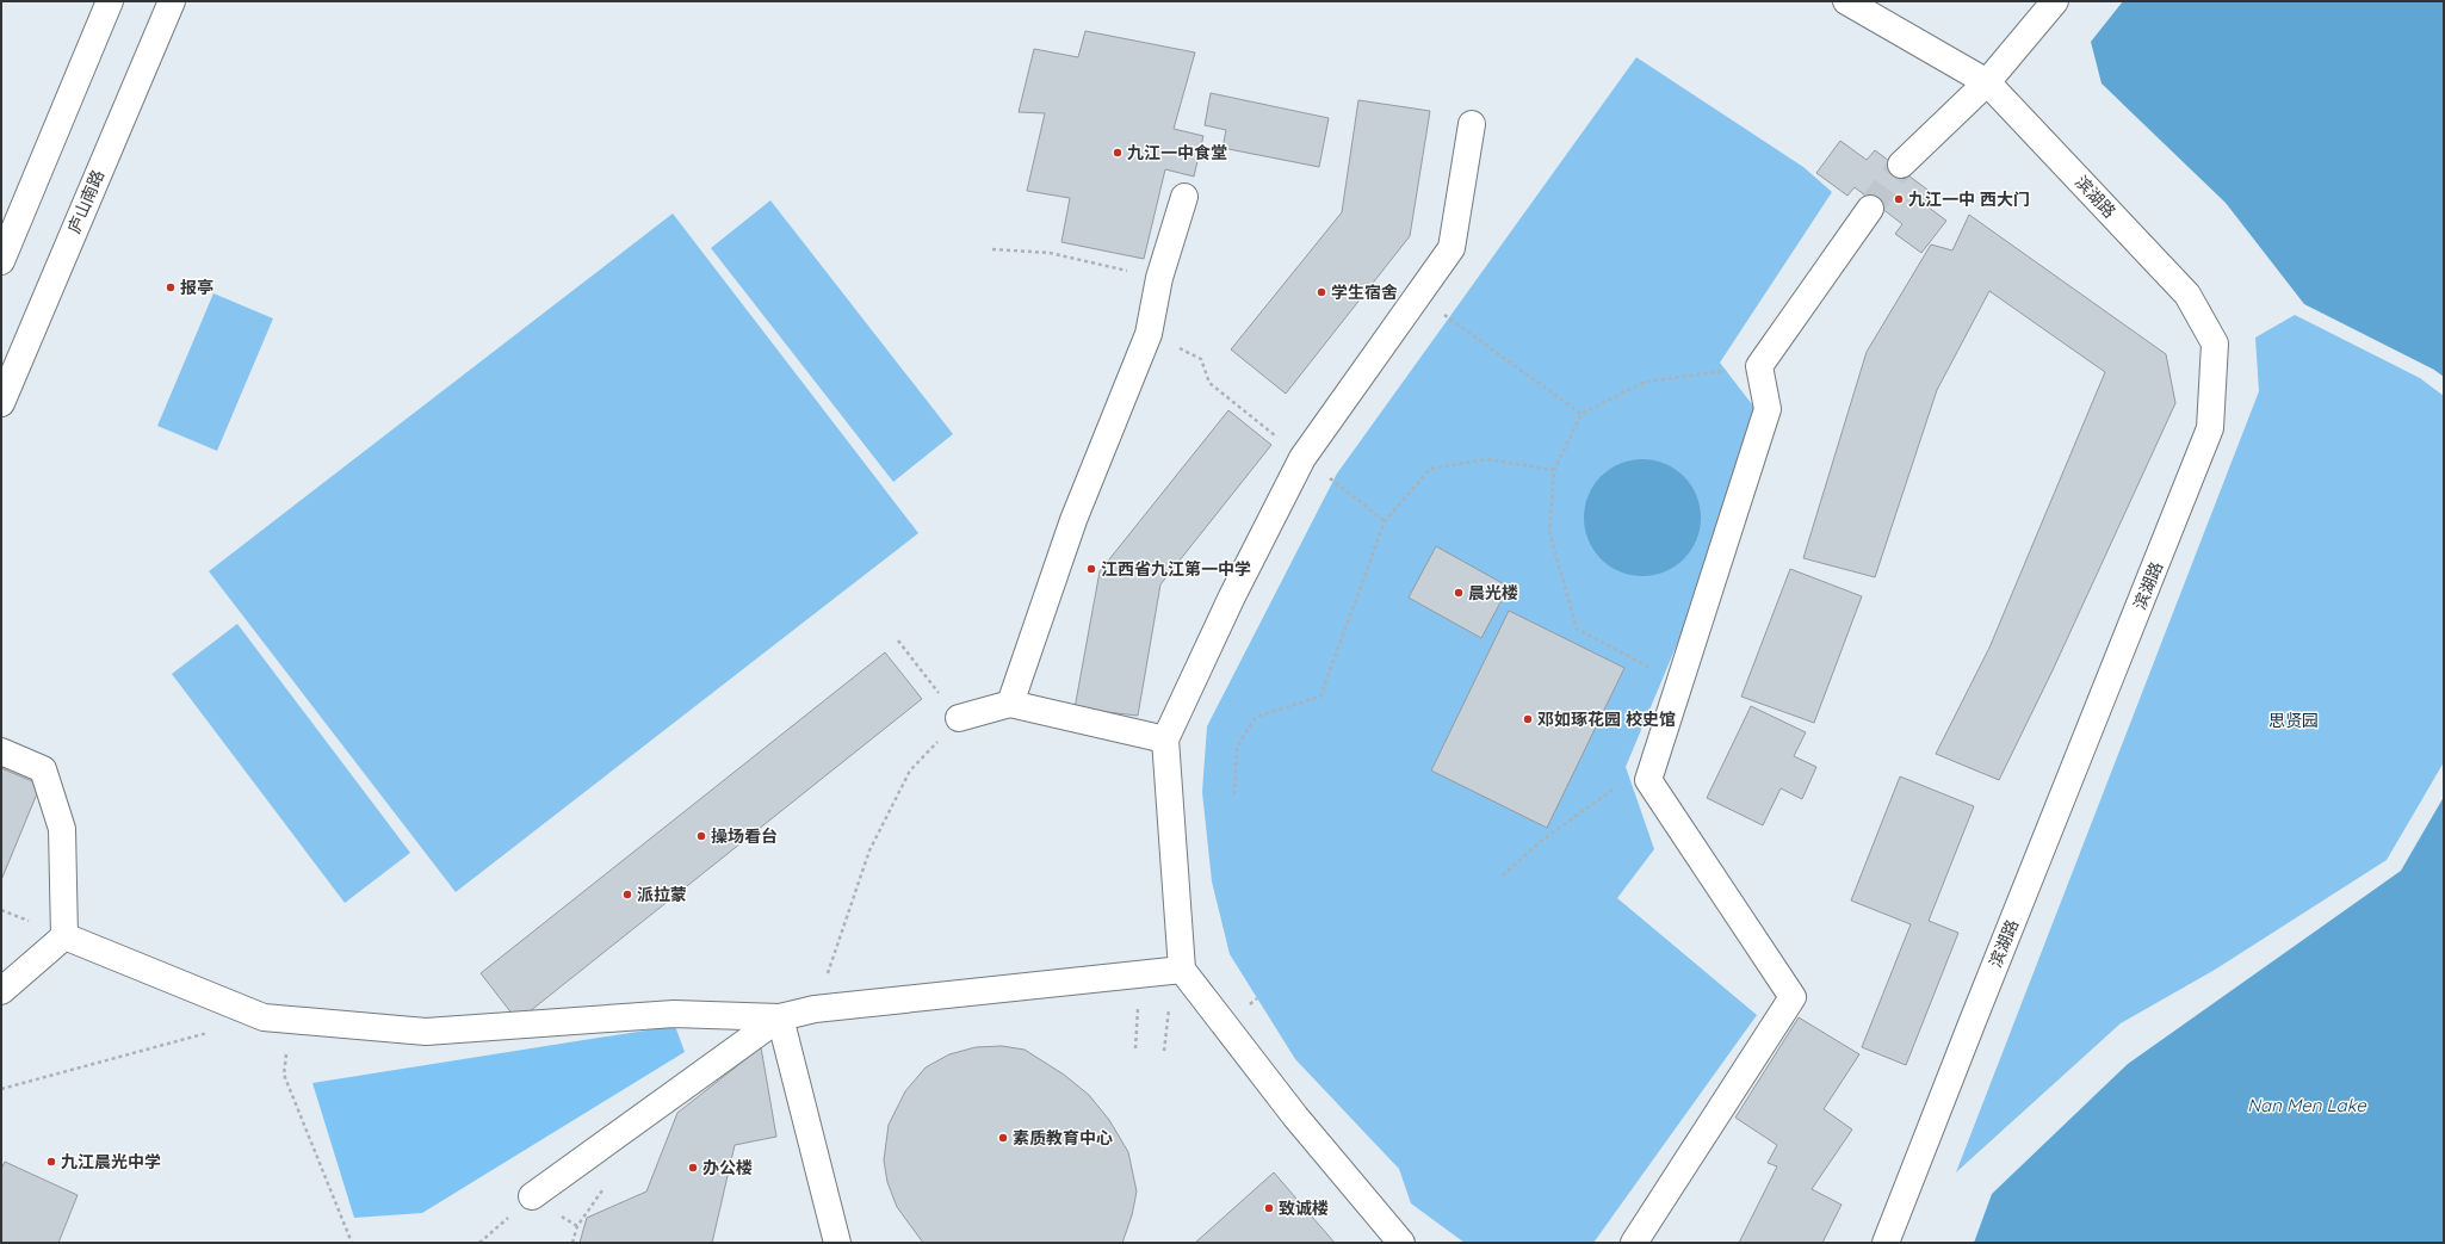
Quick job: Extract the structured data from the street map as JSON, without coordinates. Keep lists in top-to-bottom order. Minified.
{"streets":{"street":["滨湖路","庐山南路"]},"water":["Nan Men Lake"],"parks":["思贤园"],"places":["九江一中食堂","九江一中 西大门","报亭","学生宿舍","江西省九江第一中学","晨光楼","邓如琢花园 校史馆","操场看台","派拉蒙","素质教育中心","九江晨光中学","办公楼","致诚楼"]}
